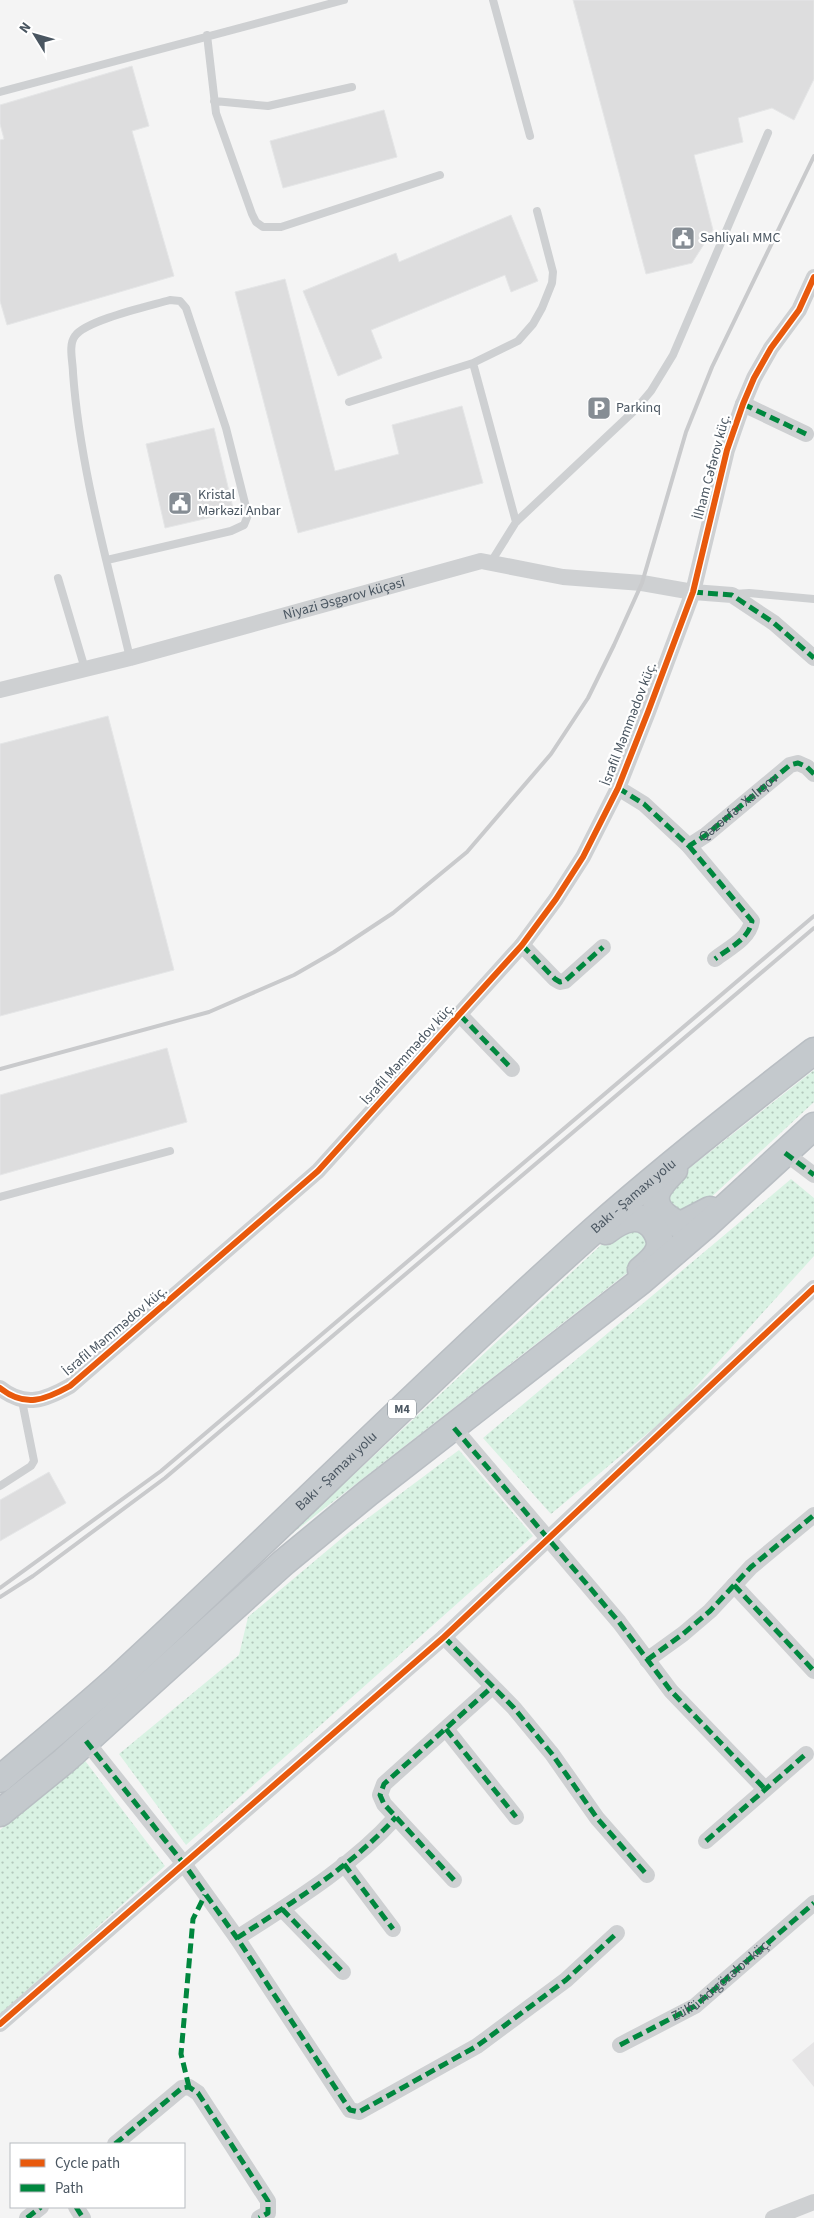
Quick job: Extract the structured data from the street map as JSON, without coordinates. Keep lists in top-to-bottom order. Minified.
{"streets":{"highway":["Bakı - Şamaxı yolu","M4"],"street":["İlham Cəfərov küç.","Niyazi Əsgərov küçəsi","İsrafil Məmmədov küç.","Qəzənfər Xalıqov","Zülfü Adıgözəlov küç."]},"crossings":[["İlham Cəfərov küç.","Niyazi Əsgərov küçəsi"],["İlham Cəfərov küç.","İsrafil Məmmədov küç."],["Niyazi Əsgərov küçəsi","İsrafil Məmmədov küç."],["İsrafil Məmmədov küç.","Qəzənfər Xalıqov"]],"places":{"public building":["Səhliyalı MMC","Kristal Mərkəzi Anbar"],"parking":["Parkinq"]},"legend":["Cycle path","Path"],"north":"top left"}
